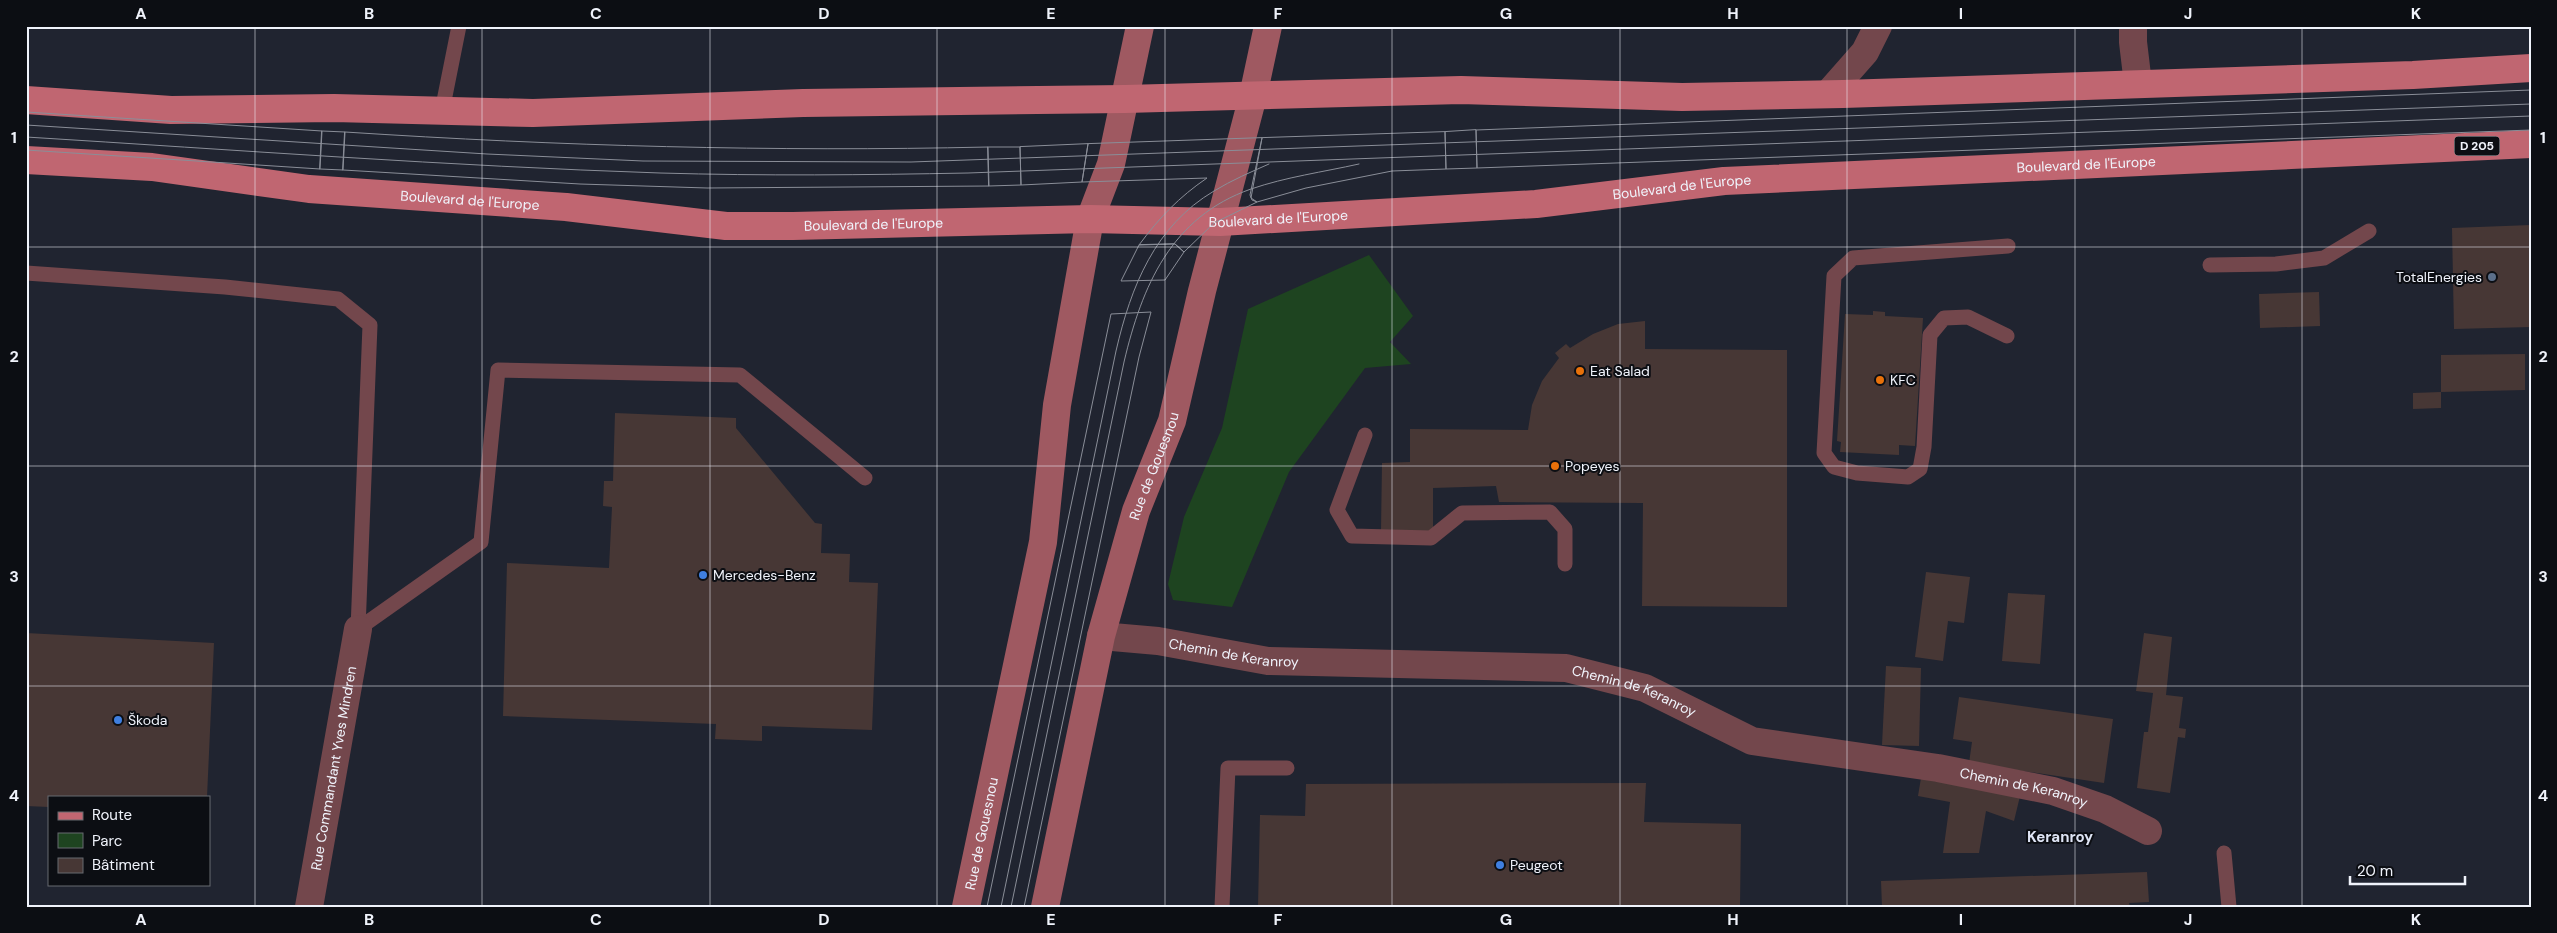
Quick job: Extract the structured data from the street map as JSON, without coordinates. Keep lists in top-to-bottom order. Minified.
{"streets":{"main road":["D 205","Boulevard de l'Europe","Rue de Gouesnou"],"street":["Chemin de Keranroy","Rue Commandant Yves Mindren"]},"crossings":[["Boulevard de l'Europe","Rue de Gouesnou"],["Rue de Gouesnou","Chemin de Keranroy"]],"districts":["Keranroy"],"places":["TotalEnergies","Eat Salad","KFC","Popeyes","Mercedes-Benz","Škoda","Peugeot"],"legend":["Route","Parc","Bâtiment"],"scale_bar":"20 m","grid":{"columns":["A","B","C","D","E","F","G","H","I","J","K"],"rows":["1","2","3","4"]}}
